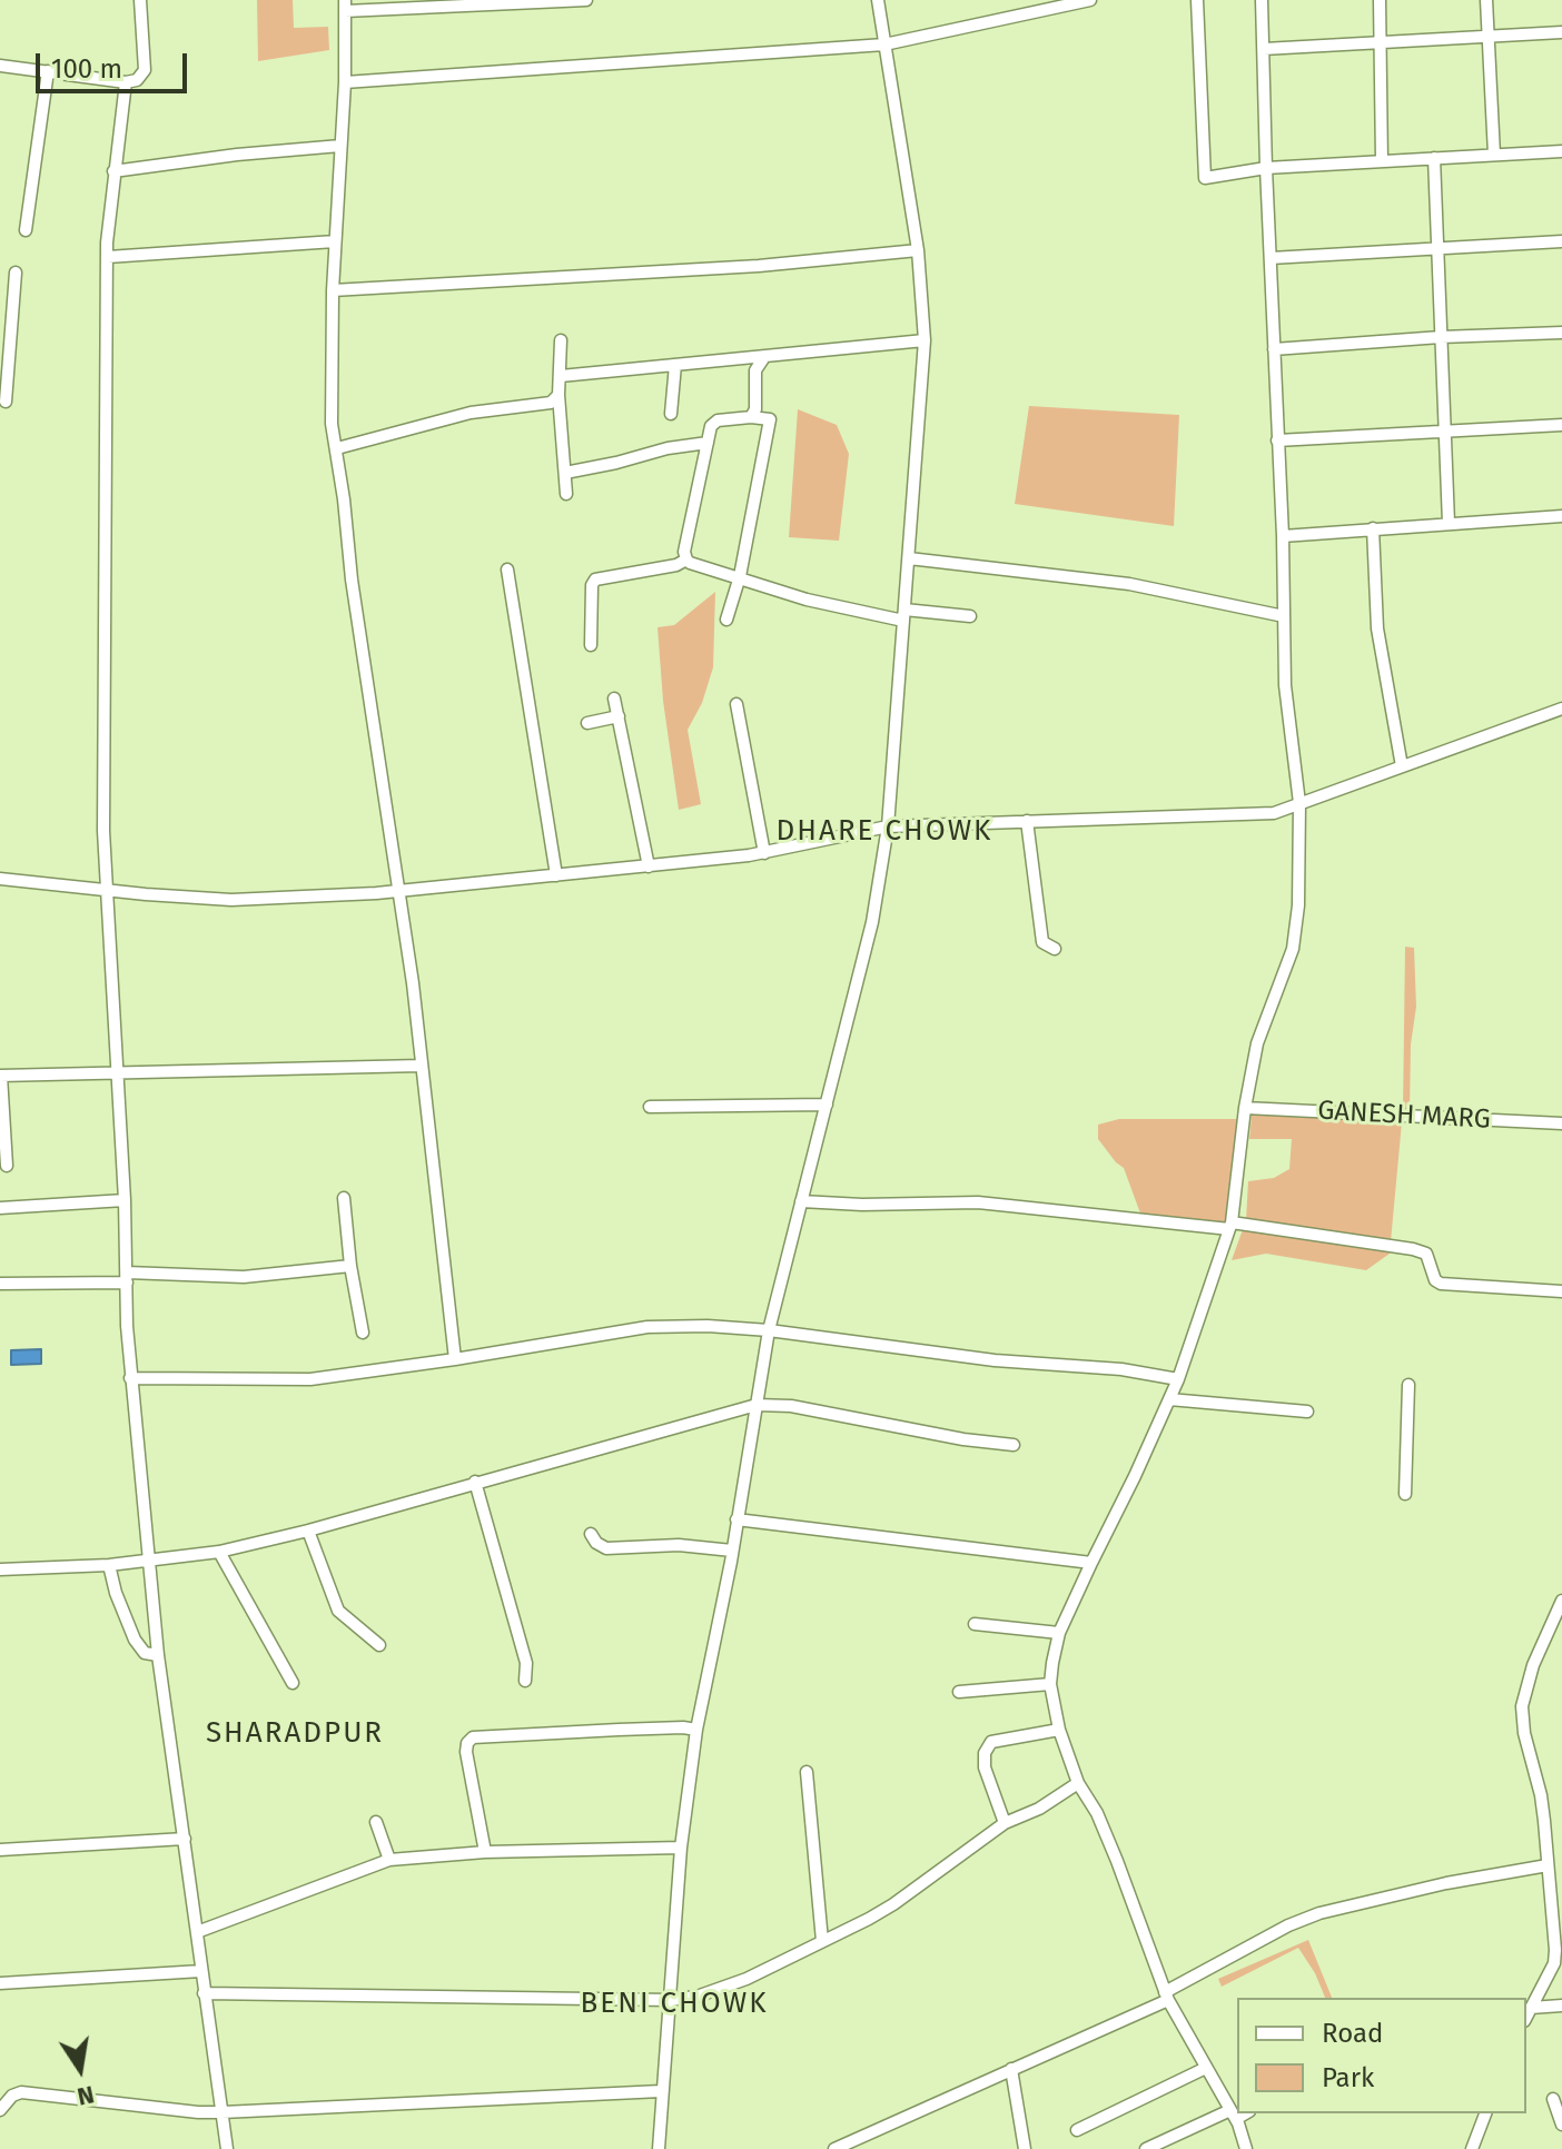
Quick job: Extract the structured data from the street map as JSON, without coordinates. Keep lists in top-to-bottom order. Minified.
{"streets":{"street":["GANESH MARG"]},"districts":["DHARE CHOWK","SHARADPUR","BENI CHOWK"],"legend":["Road","Park"],"scale_bar":"100 m","north":"bottom"}
